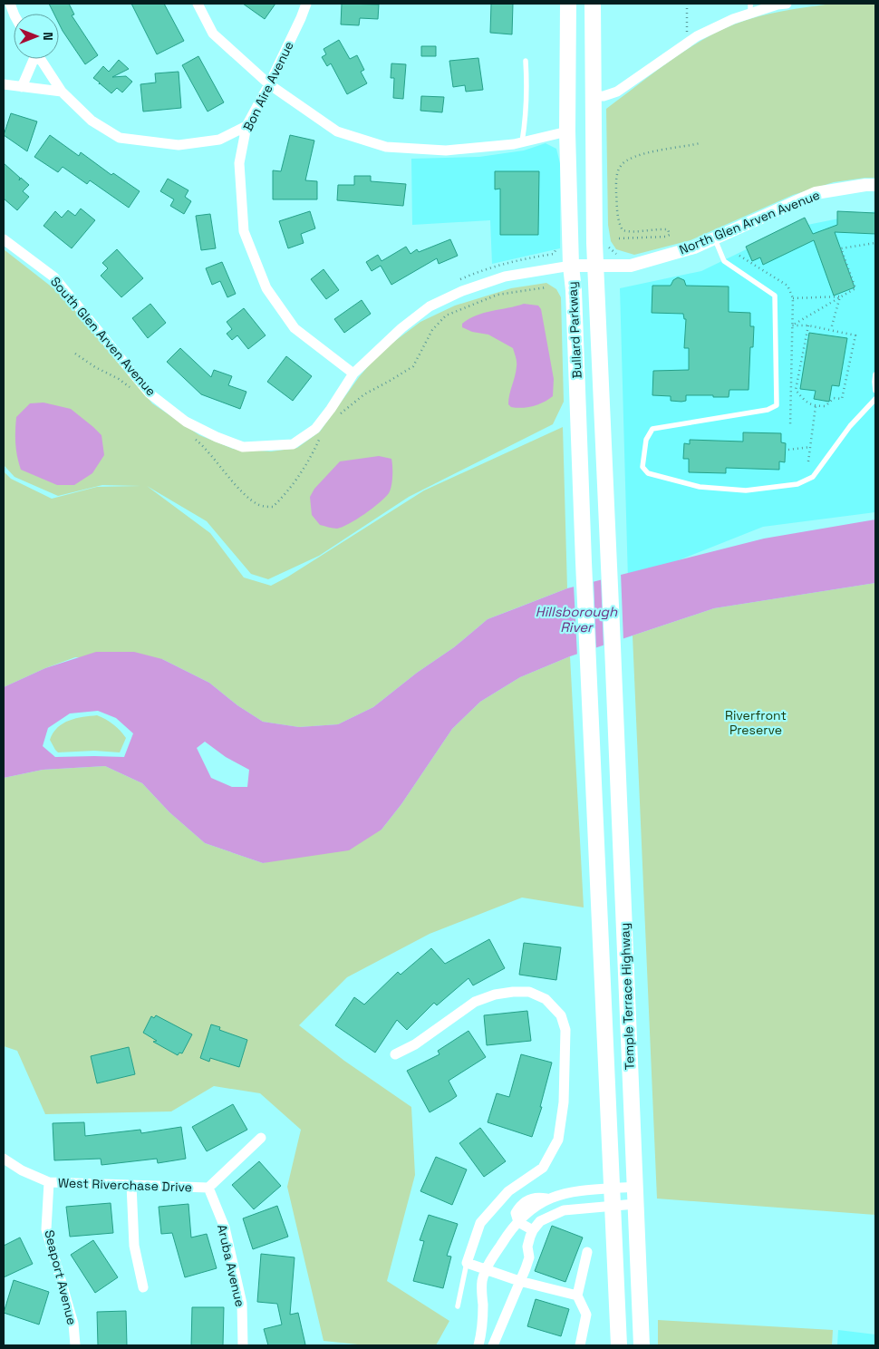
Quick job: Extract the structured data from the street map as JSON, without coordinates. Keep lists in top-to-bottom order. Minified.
{"streets":{"main road":["Bullard Parkway","Temple Terrace Highway"],"street":["Bon Aire Avenue","North Glen Arven Avenue","South Glen Arven Avenue","West Riverchase Drive","Aruba Avenue","Seaport Avenue"]},"crossings":[["Bon Aire Avenue","South Glen Arven Avenue"],["North Glen Arven Avenue","Bullard Parkway"],["North Glen Arven Avenue","South Glen Arven Avenue"],["Bullard Parkway","South Glen Arven Avenue"],["Bullard Parkway","Temple Terrace Highway"],["West Riverchase Drive","Aruba Avenue"],["West Riverchase Drive","Seaport Avenue"]],"water":["Hillsborough River"],"parks":["Riverfront Preserve"],"north":"right"}
